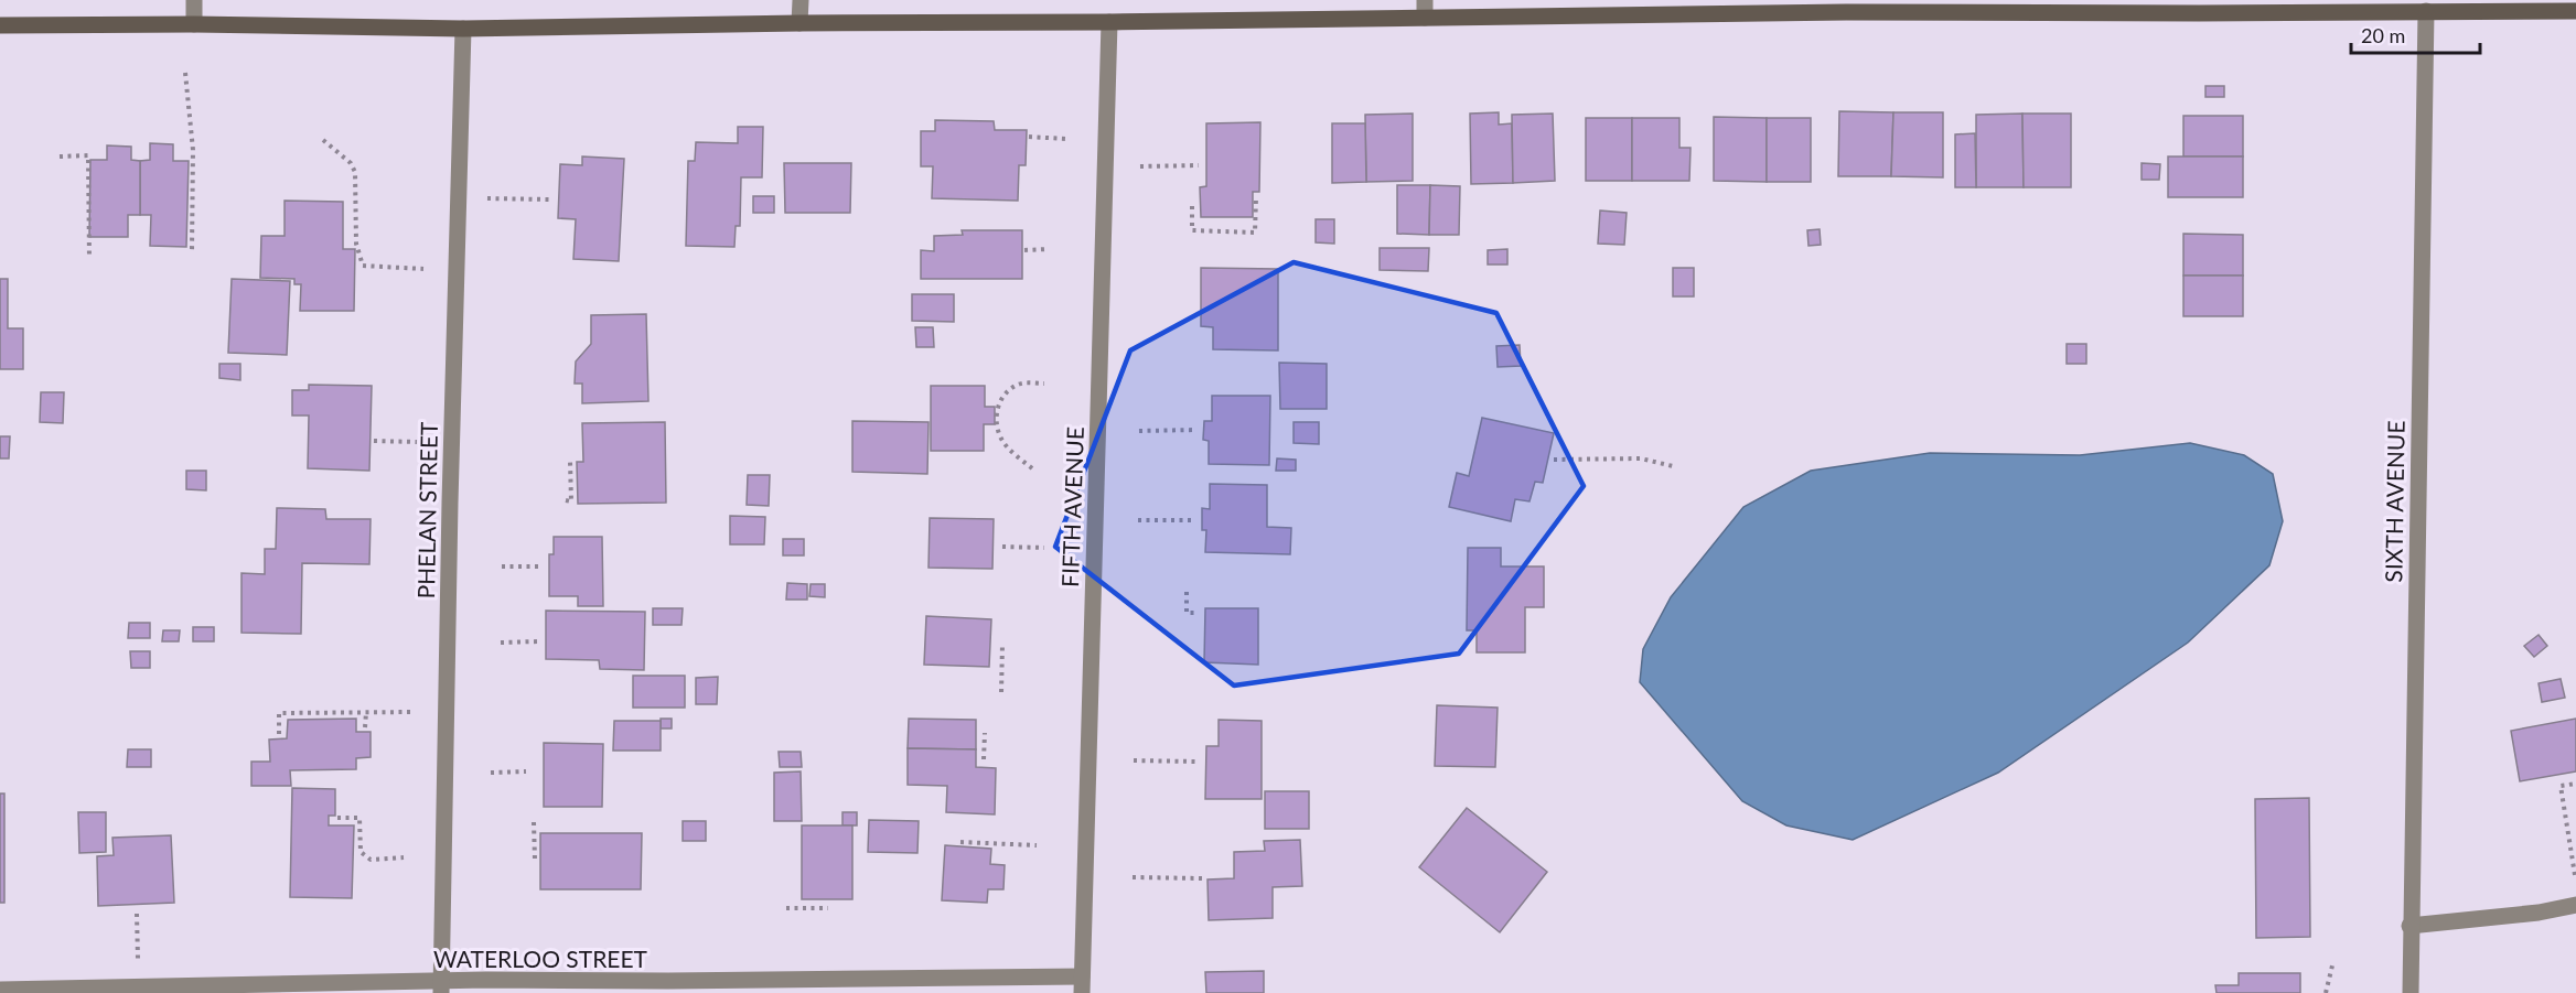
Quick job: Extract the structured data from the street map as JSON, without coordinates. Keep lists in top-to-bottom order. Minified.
{"streets":{"street":["SIXTH AVENUE","FIFTH AVENUE","PHELAN STREET","WATERLOO STREET"]},"crossings":[["FIFTH AVENUE","WATERLOO STREET"],["PHELAN STREET","WATERLOO STREET"]],"scale_bar":"20 m"}
